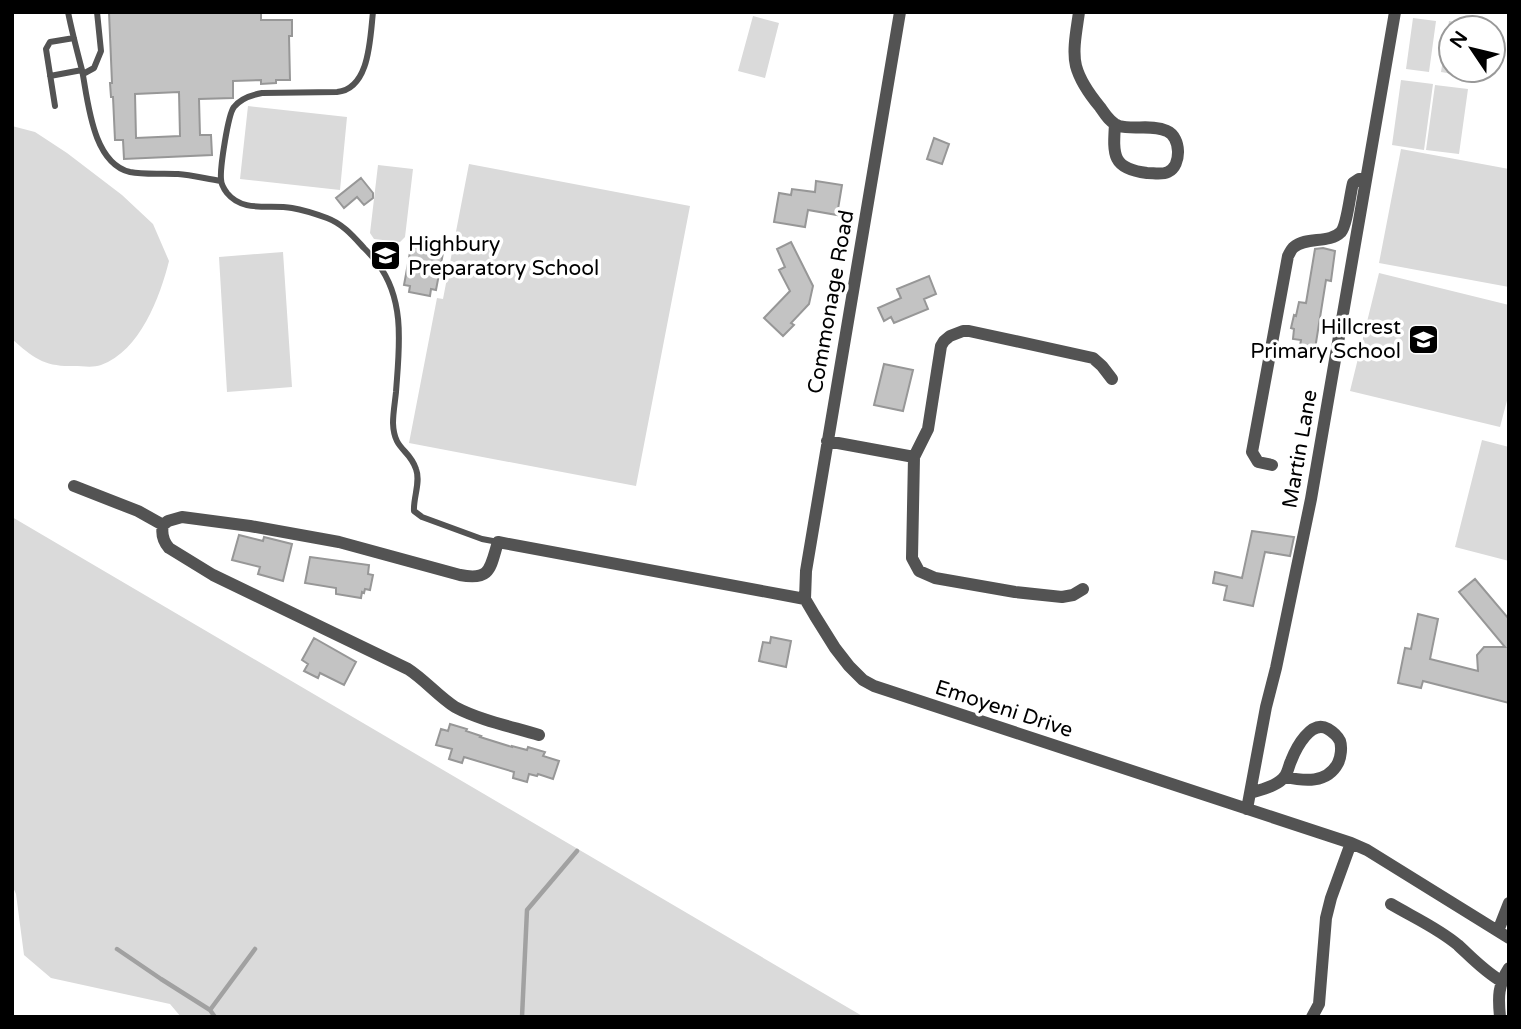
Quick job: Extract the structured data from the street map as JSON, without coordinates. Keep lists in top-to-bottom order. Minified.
{"streets":{"street":["Commonage Road","Martin Lane","Emoyeni Drive"]},"crossings":[["Commonage Road","Emoyeni Drive"],["Martin Lane","Emoyeni Drive"]],"places":{"school or university":["Highbury Preparatory School","Hillcrest Primary School"]},"north":"top left"}
